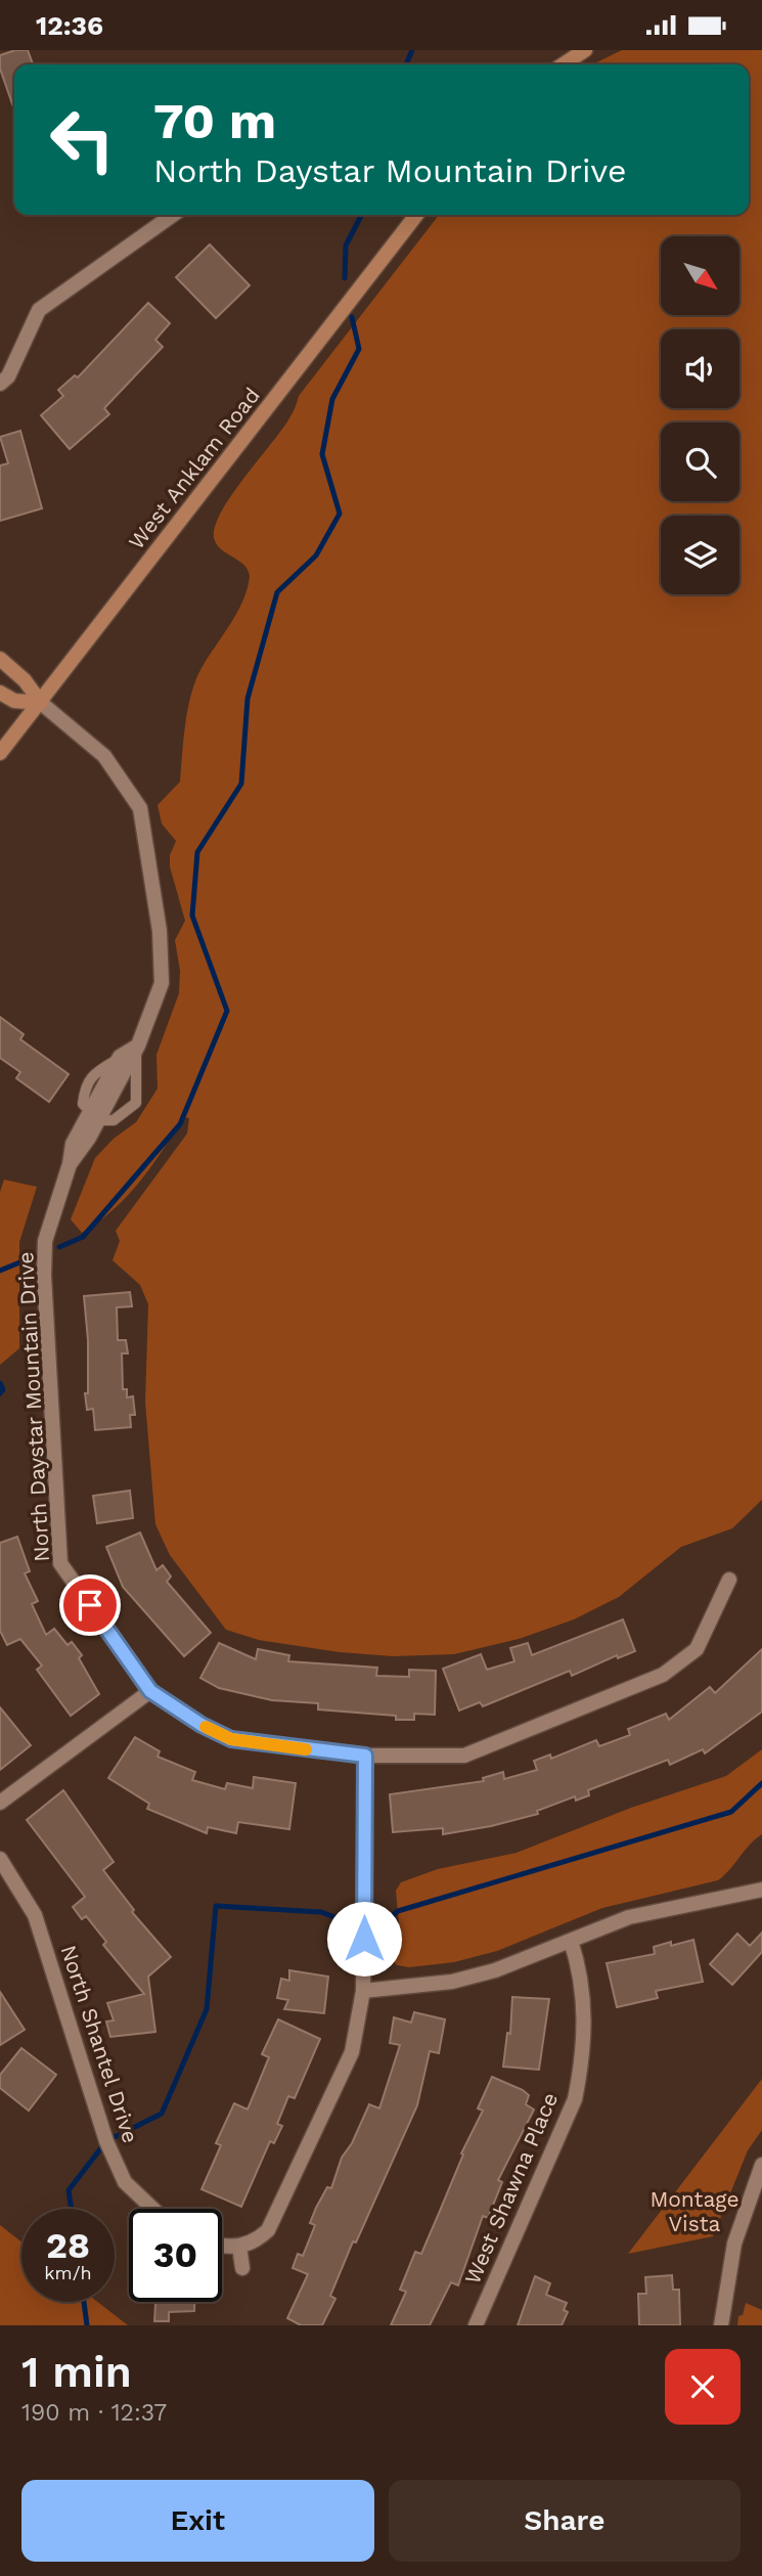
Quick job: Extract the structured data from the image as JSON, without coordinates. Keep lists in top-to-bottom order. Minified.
{"streets":{"main road":["West Anklam Road"],"street":["North Daystar Mountain Drive","North Shantel Drive","West Shawna Place"]},"crossings":[["West Anklam Road","North Daystar Mountain Drive"]],"parks":["Montage Vista"],"north":"bottom right","page":{"status":"12:36","turn":["70 m","North Daystar Mountain Drive"],"speed":"28 km/h","limit":"30","heading":["1 min","190 m · 12:37"],"buttons":["Exit","Share"]}}
